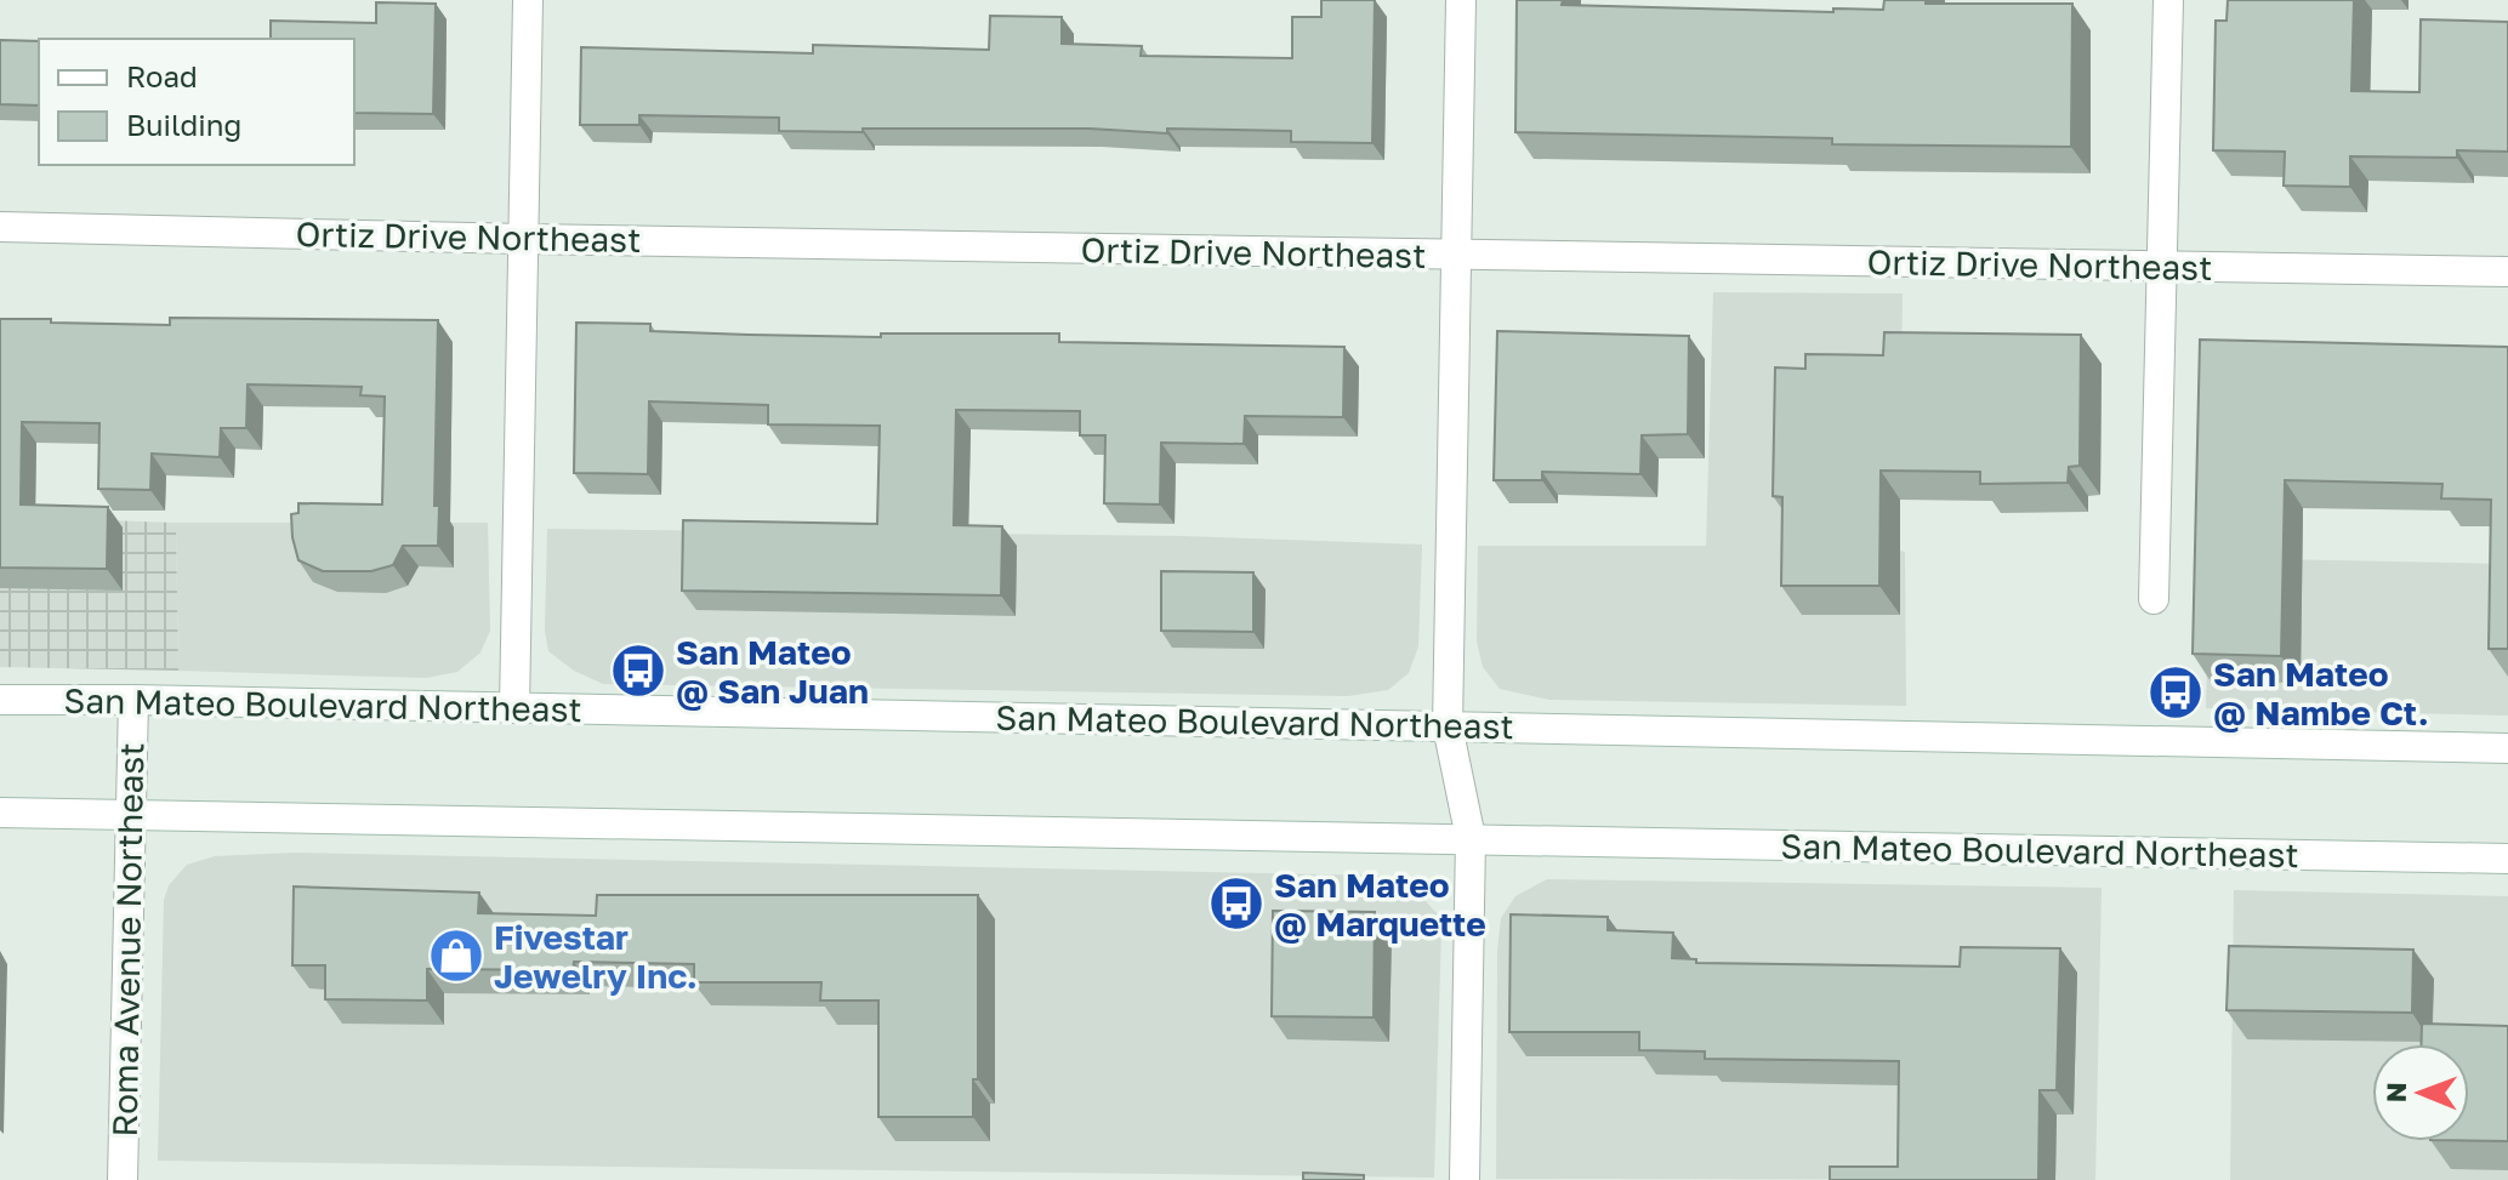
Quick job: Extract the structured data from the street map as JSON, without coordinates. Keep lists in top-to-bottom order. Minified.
{"streets":{"street":["Ortiz Drive Northeast","San Mateo Boulevard Northeast","Roma Avenue Northeast"]},"crossings":[["San Mateo Boulevard Northeast","Roma Avenue Northeast"]],"places":{"bus stop":["San Mateo @ San Juan","San Mateo @ Nambe Ct.","San Mateo @ Marquette"],"shop":["Fivestar Jewelry Inc."]},"legend":["Road","Building"],"north":"left"}
